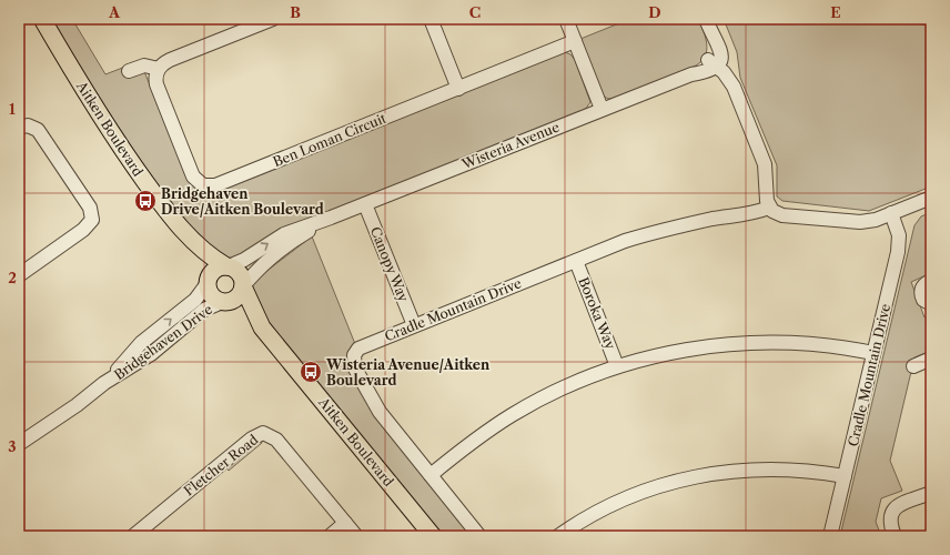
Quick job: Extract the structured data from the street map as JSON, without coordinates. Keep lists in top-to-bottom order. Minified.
{"streets":{"main road":["Aitken Boulevard"],"street":["Ben Loman Circuit","Wisteria Avenue","Canopy Way","Cradle Mountain Drive","Boroka Way","Bridgehaven Drive","Fletcher Road"]},"crossings":[["Aitken Boulevard","Wisteria Avenue"],["Aitken Boulevard","Bridgehaven Drive"],["Wisteria Avenue","Canopy Way"],["Wisteria Avenue","Bridgehaven Drive"],["Canopy Way","Cradle Mountain Drive"],["Cradle Mountain Drive","Boroka Way"]],"places":{"bus stop":["Bridgehaven Drive/Aitken Boulevard","Wisteria Avenue/Aitken Boulevard"]},"grid":{"columns":["A","B","C","D","E"],"rows":["1","2","3"]}}
